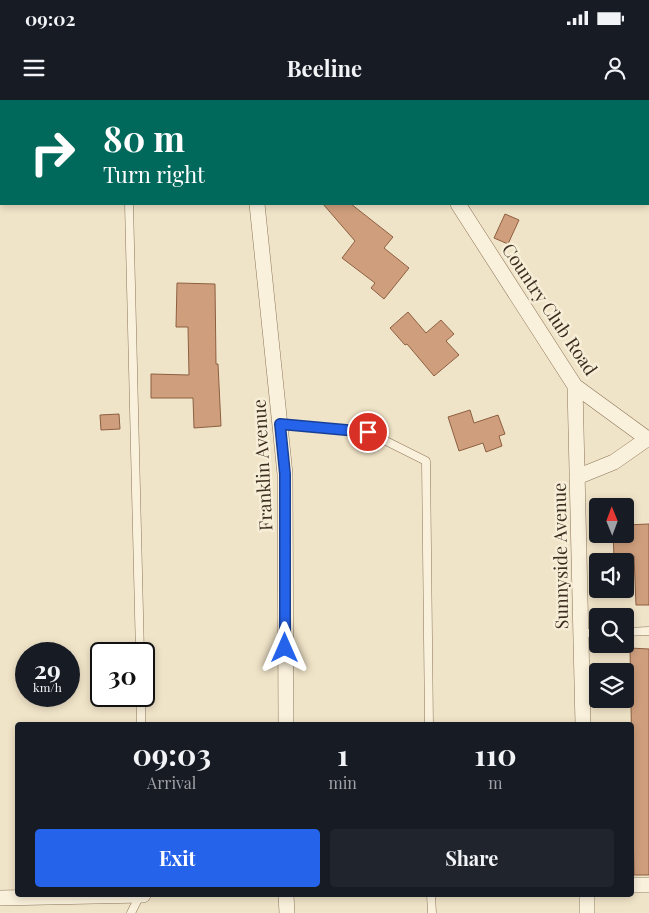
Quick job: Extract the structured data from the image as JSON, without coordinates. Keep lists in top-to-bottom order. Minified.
{"streets":{"street":["Country Club Road","Franklin Avenue","Sunnyside Avenue"]},"crossings":[["Country Club Road","Sunnyside Avenue"]],"north":"top","page":{"status":"09:02","header":"Beeline","turn":["80 m","Turn right"],"speed":"29 km/h","limit":"30","eta":["09:03","Arrival","1","min","110","m"],"buttons":["Exit","Share"]}}
